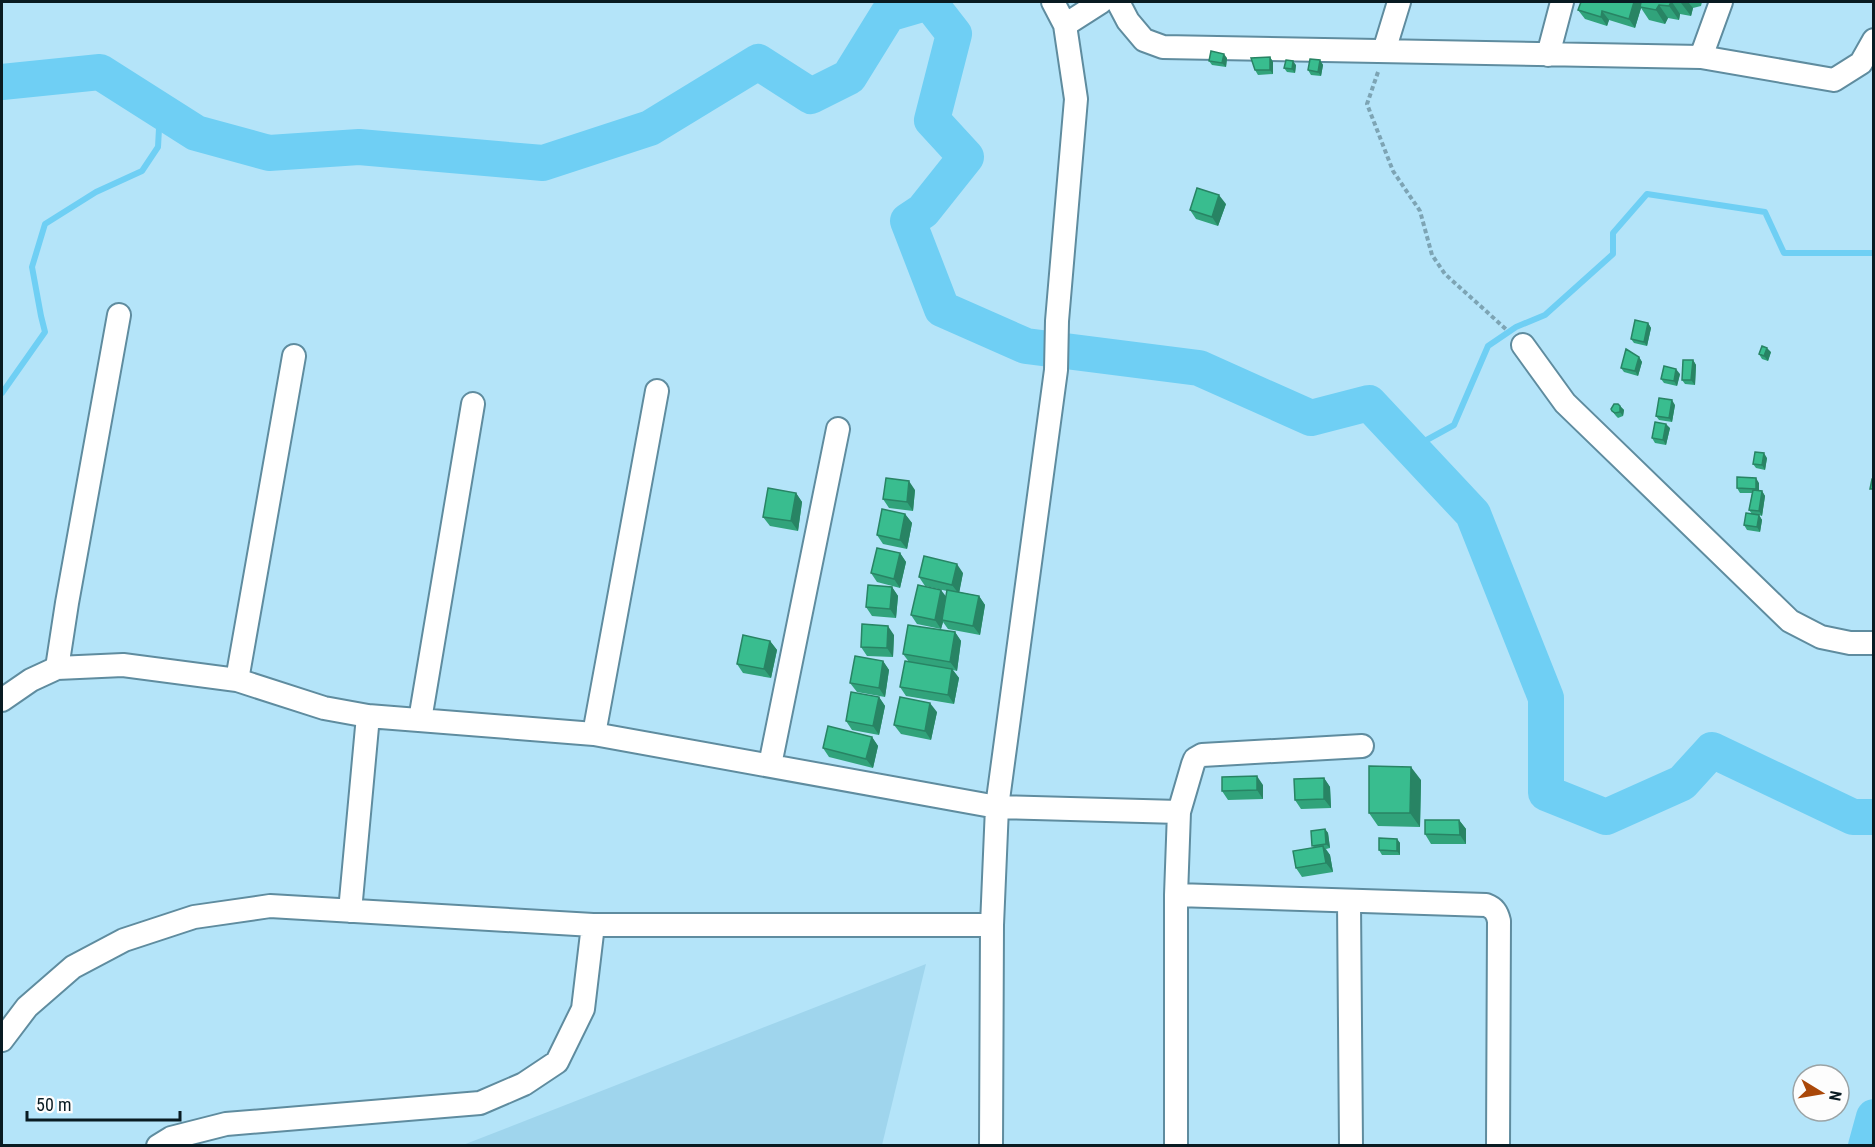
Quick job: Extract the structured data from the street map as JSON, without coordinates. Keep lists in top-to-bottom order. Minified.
{"scale_bar":"50 m","north":"right"}
